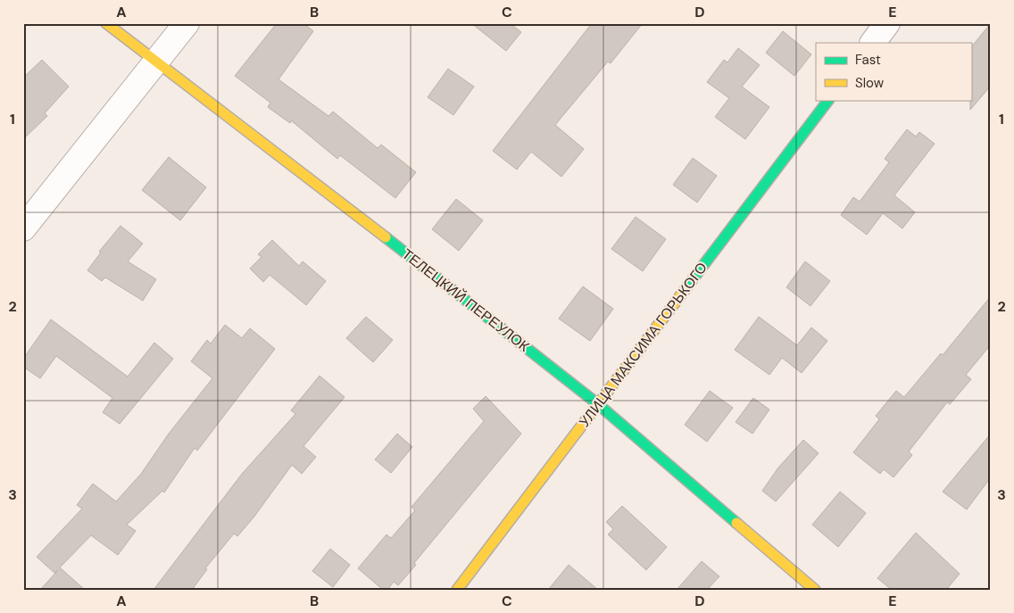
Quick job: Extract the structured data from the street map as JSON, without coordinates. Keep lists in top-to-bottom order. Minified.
{"streets":{"street":["ТЕЛЕЦКИЙ ПЕРЕУЛОК","УЛИЦА МАКСИМА ГОРЬКОГО"]},"crossings":[["ТЕЛЕЦКИЙ ПЕРЕУЛОК","УЛИЦА МАКСИМА ГОРЬКОГО"]],"legend":["Fast","Slow"],"grid":{"columns":["A","B","C","D","E"],"rows":["1","2","3"]}}
